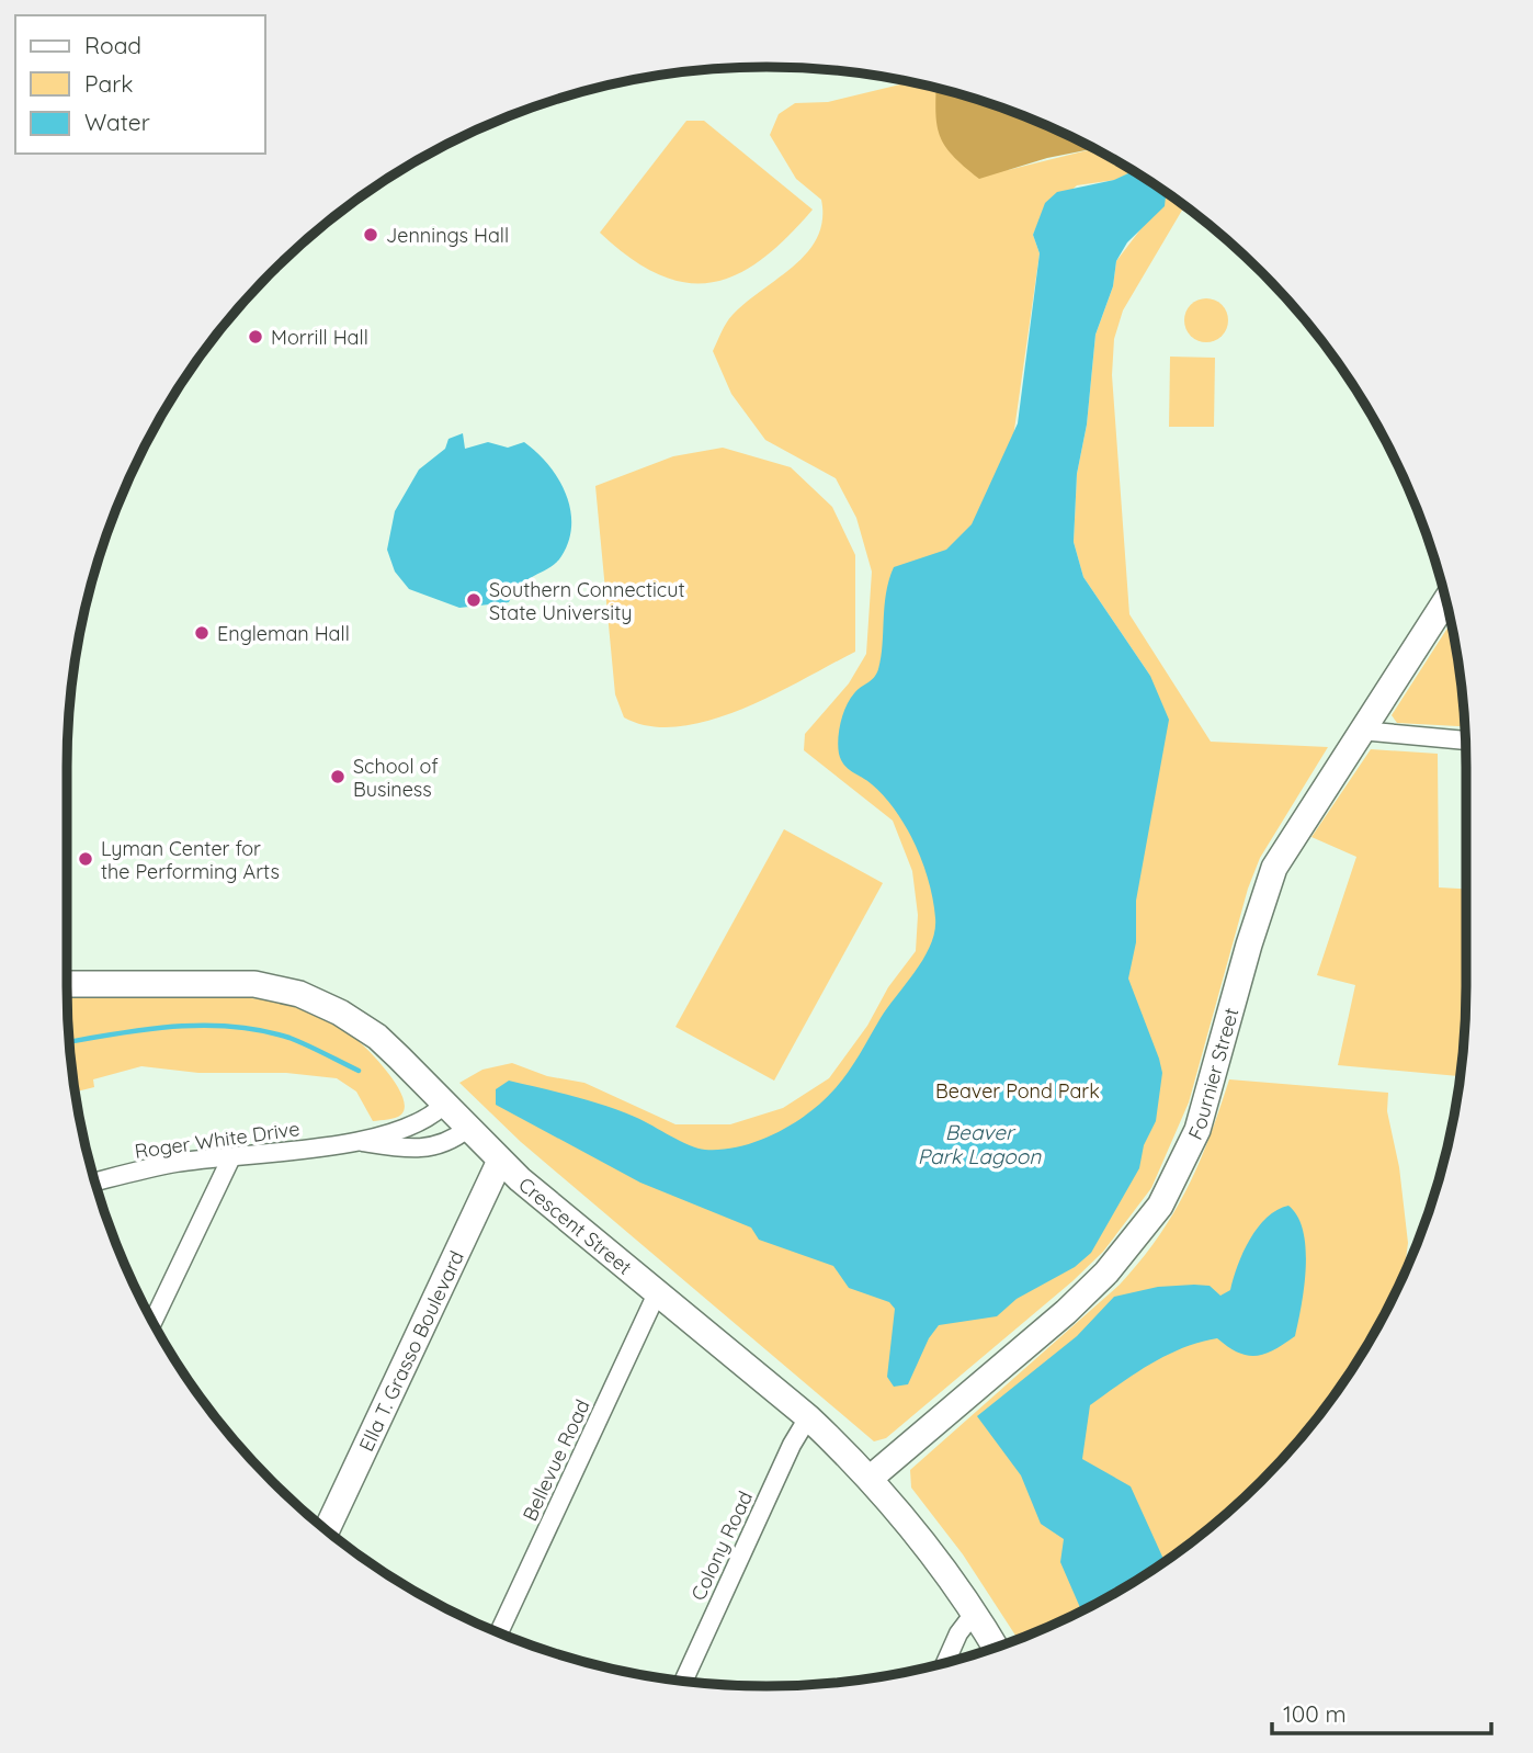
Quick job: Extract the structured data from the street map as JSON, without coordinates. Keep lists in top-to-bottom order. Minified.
{"streets":{"main road":["Fournier Street","Crescent Street","Ella T. Grasso Boulevard"],"street":["Roger White Drive","Bellevue Road","Colony Road"]},"crossings":[["Fournier Street","Crescent Street"],["Roger White Drive","Crescent Street"],["Crescent Street","Ella T. Grasso Boulevard"],["Crescent Street","Bellevue Road"],["Crescent Street","Colony Road"]],"water":["Beaver Park Lagoon"],"parks":["Beaver Pond Park"],"places":["Jennings Hall","Morrill Hall","Southern Connecticut State University","Engleman Hall","School of Business","Lyman Center for the Performing Arts"],"legend":["Road","Park","Water"],"scale_bar":"100 m"}
